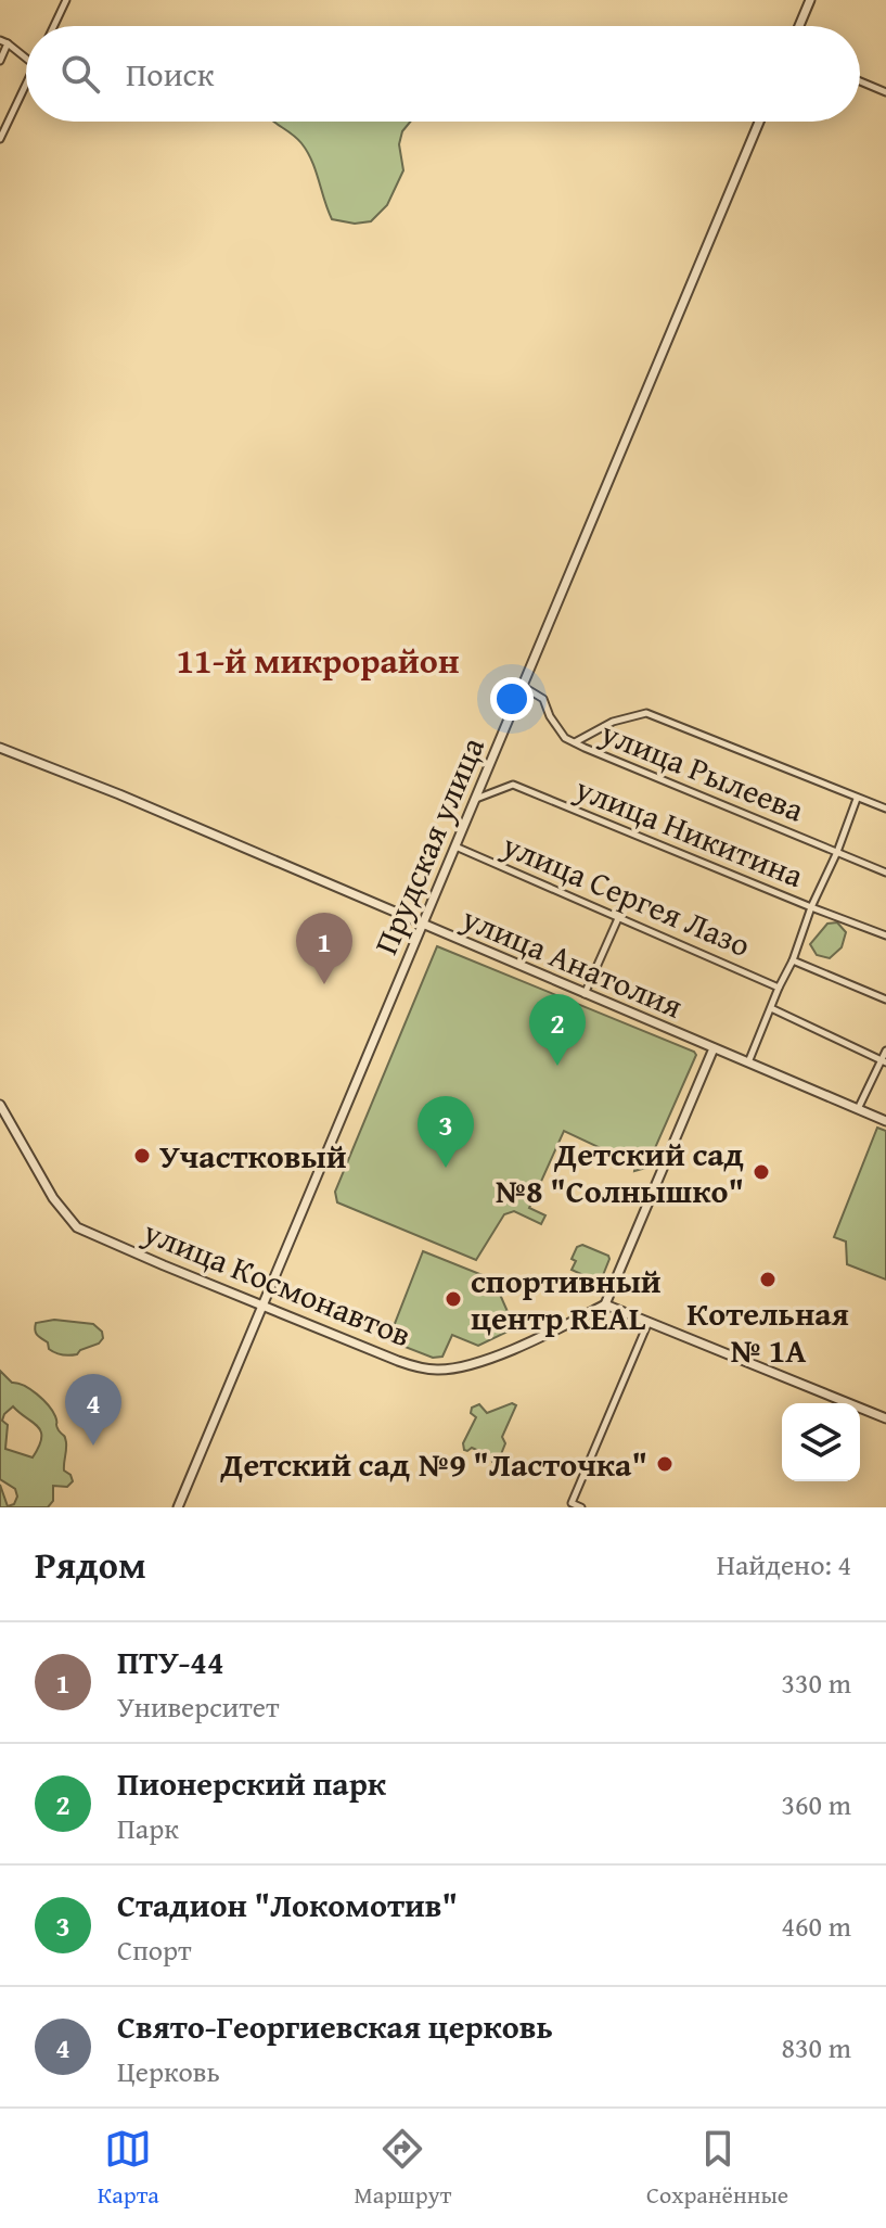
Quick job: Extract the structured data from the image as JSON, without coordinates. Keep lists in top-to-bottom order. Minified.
{"streets":{"street":["улица Рылеева","улица Никитина","Прудская улица","улица Сергея Лазо","улица Анатолия","улица Космонавтов"]},"crossings":[["улица Рылеева","Прудская улица"],["улица Никитина","Прудская улица"],["Прудская улица","улица Сергея Лазо"],["Прудская улица","улица Анатолия"],["Прудская улица","улица Космонавтов"]],"districts":["11-й микрорайон"],"places":["Участковый","Детский сад №8 \"Солнышко\"","Котельная № 1А","спортивный центр REAL","Детский сад №9 \"Ласточка\""],"page":{"search":"Поиск","pins":["1","2","3","4"],"heading":["Рядом","Найдено: 4"],"list":[{"mark":"1","name":"ПТУ-44","note":"Университет","value":"330 m"},{"mark":"2","name":"Пионерский парк","note":"Парк","value":"360 m"},{"mark":"3","name":"Стадион \"Локомотив\"","note":"Спорт","value":"460 m"},{"mark":"4","name":"Свято-Георгиевская церковь","note":"Церковь","value":"830 m"}],"nav":["Карта","Маршрут","Сохранённые"]}}
